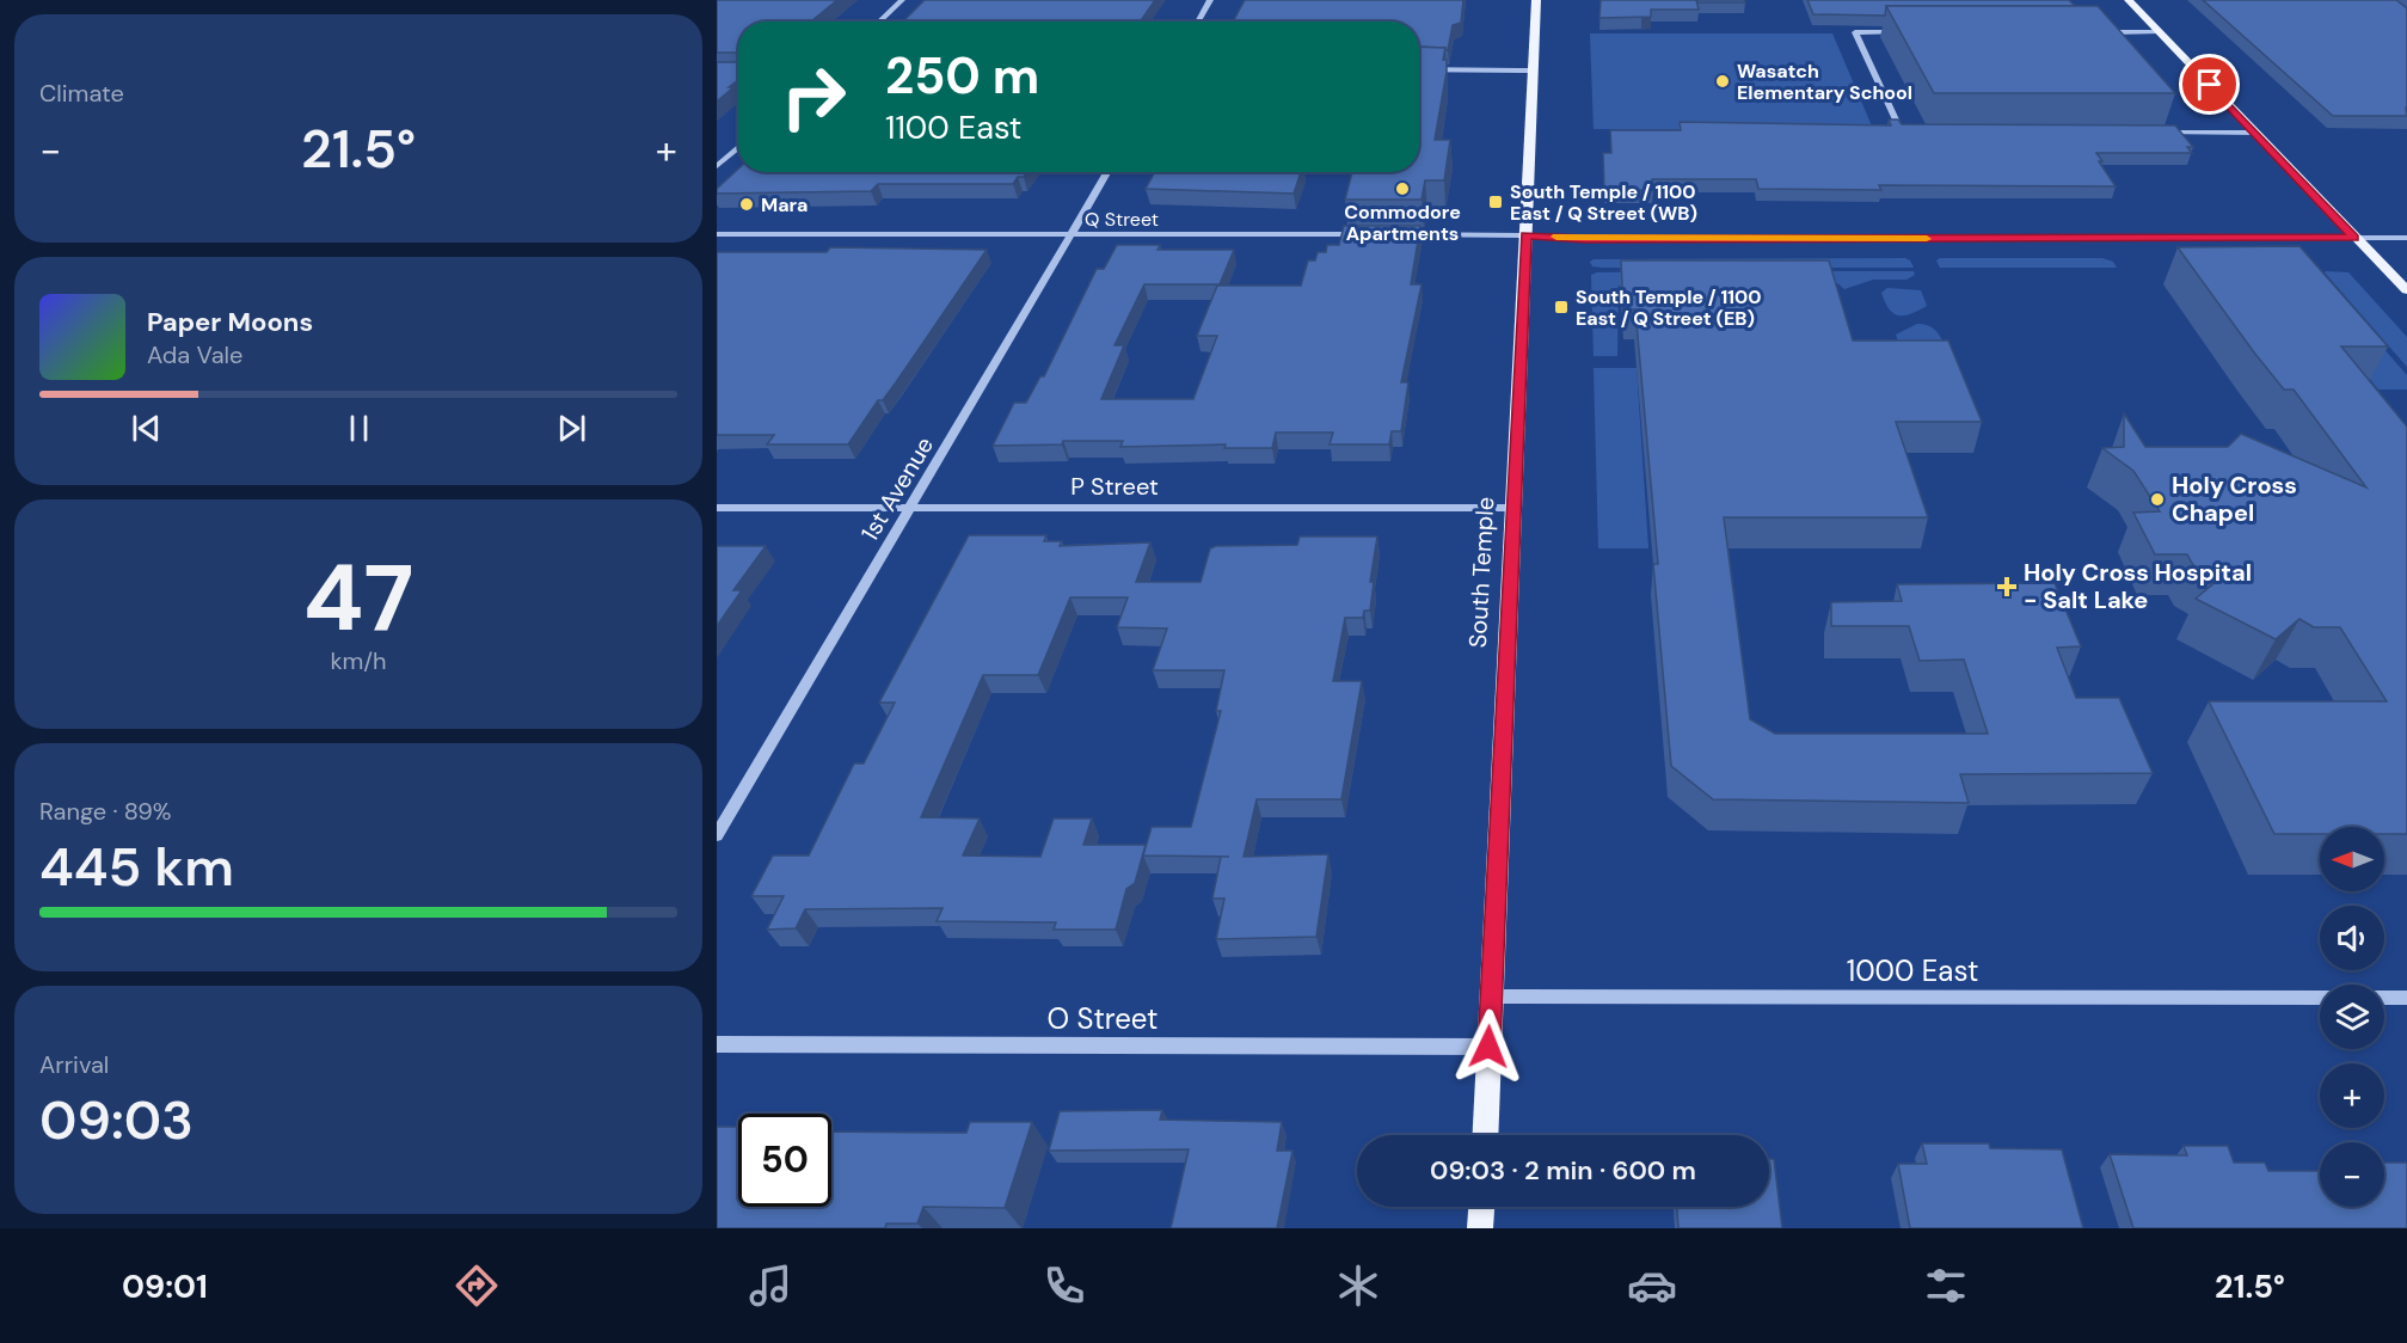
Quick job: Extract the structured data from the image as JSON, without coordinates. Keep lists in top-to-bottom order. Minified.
{"streets":{"main road":["South Temple"],"street":["Q Street","P Street","1st Avenue","1000 East","O Street"]},"crossings":[["Q Street","1st Avenue"],["P Street","1st Avenue"],["P Street","South Temple"],["South Temple","1000 East"],["South Temple","O Street"]],"places":{"other":["Wasatch Elementary School","Commodore Apartments","Mara","Holy Cross Chapel"],"transit":["South Temple / 1100 East / Q Street (WB)","South Temple / 1100 East / Q Street (EB)"],"health":["Holy Cross Hospital - Salt Lake"]},"north":"left","page":{"tile":["Climate",["47","km/h"],["Range · 89%","445 km"],["Arrival","09:03"]],"turn":["250 m","1100 East"],"heat":["−","21.5°","+"],"song":["Paper Moons","Ada Vale"],"map_buttons":["+","−"],"limit":"50","trip":"09:03 · 2 min · 600 m","tabs":["09:01","21.5°"]}}
